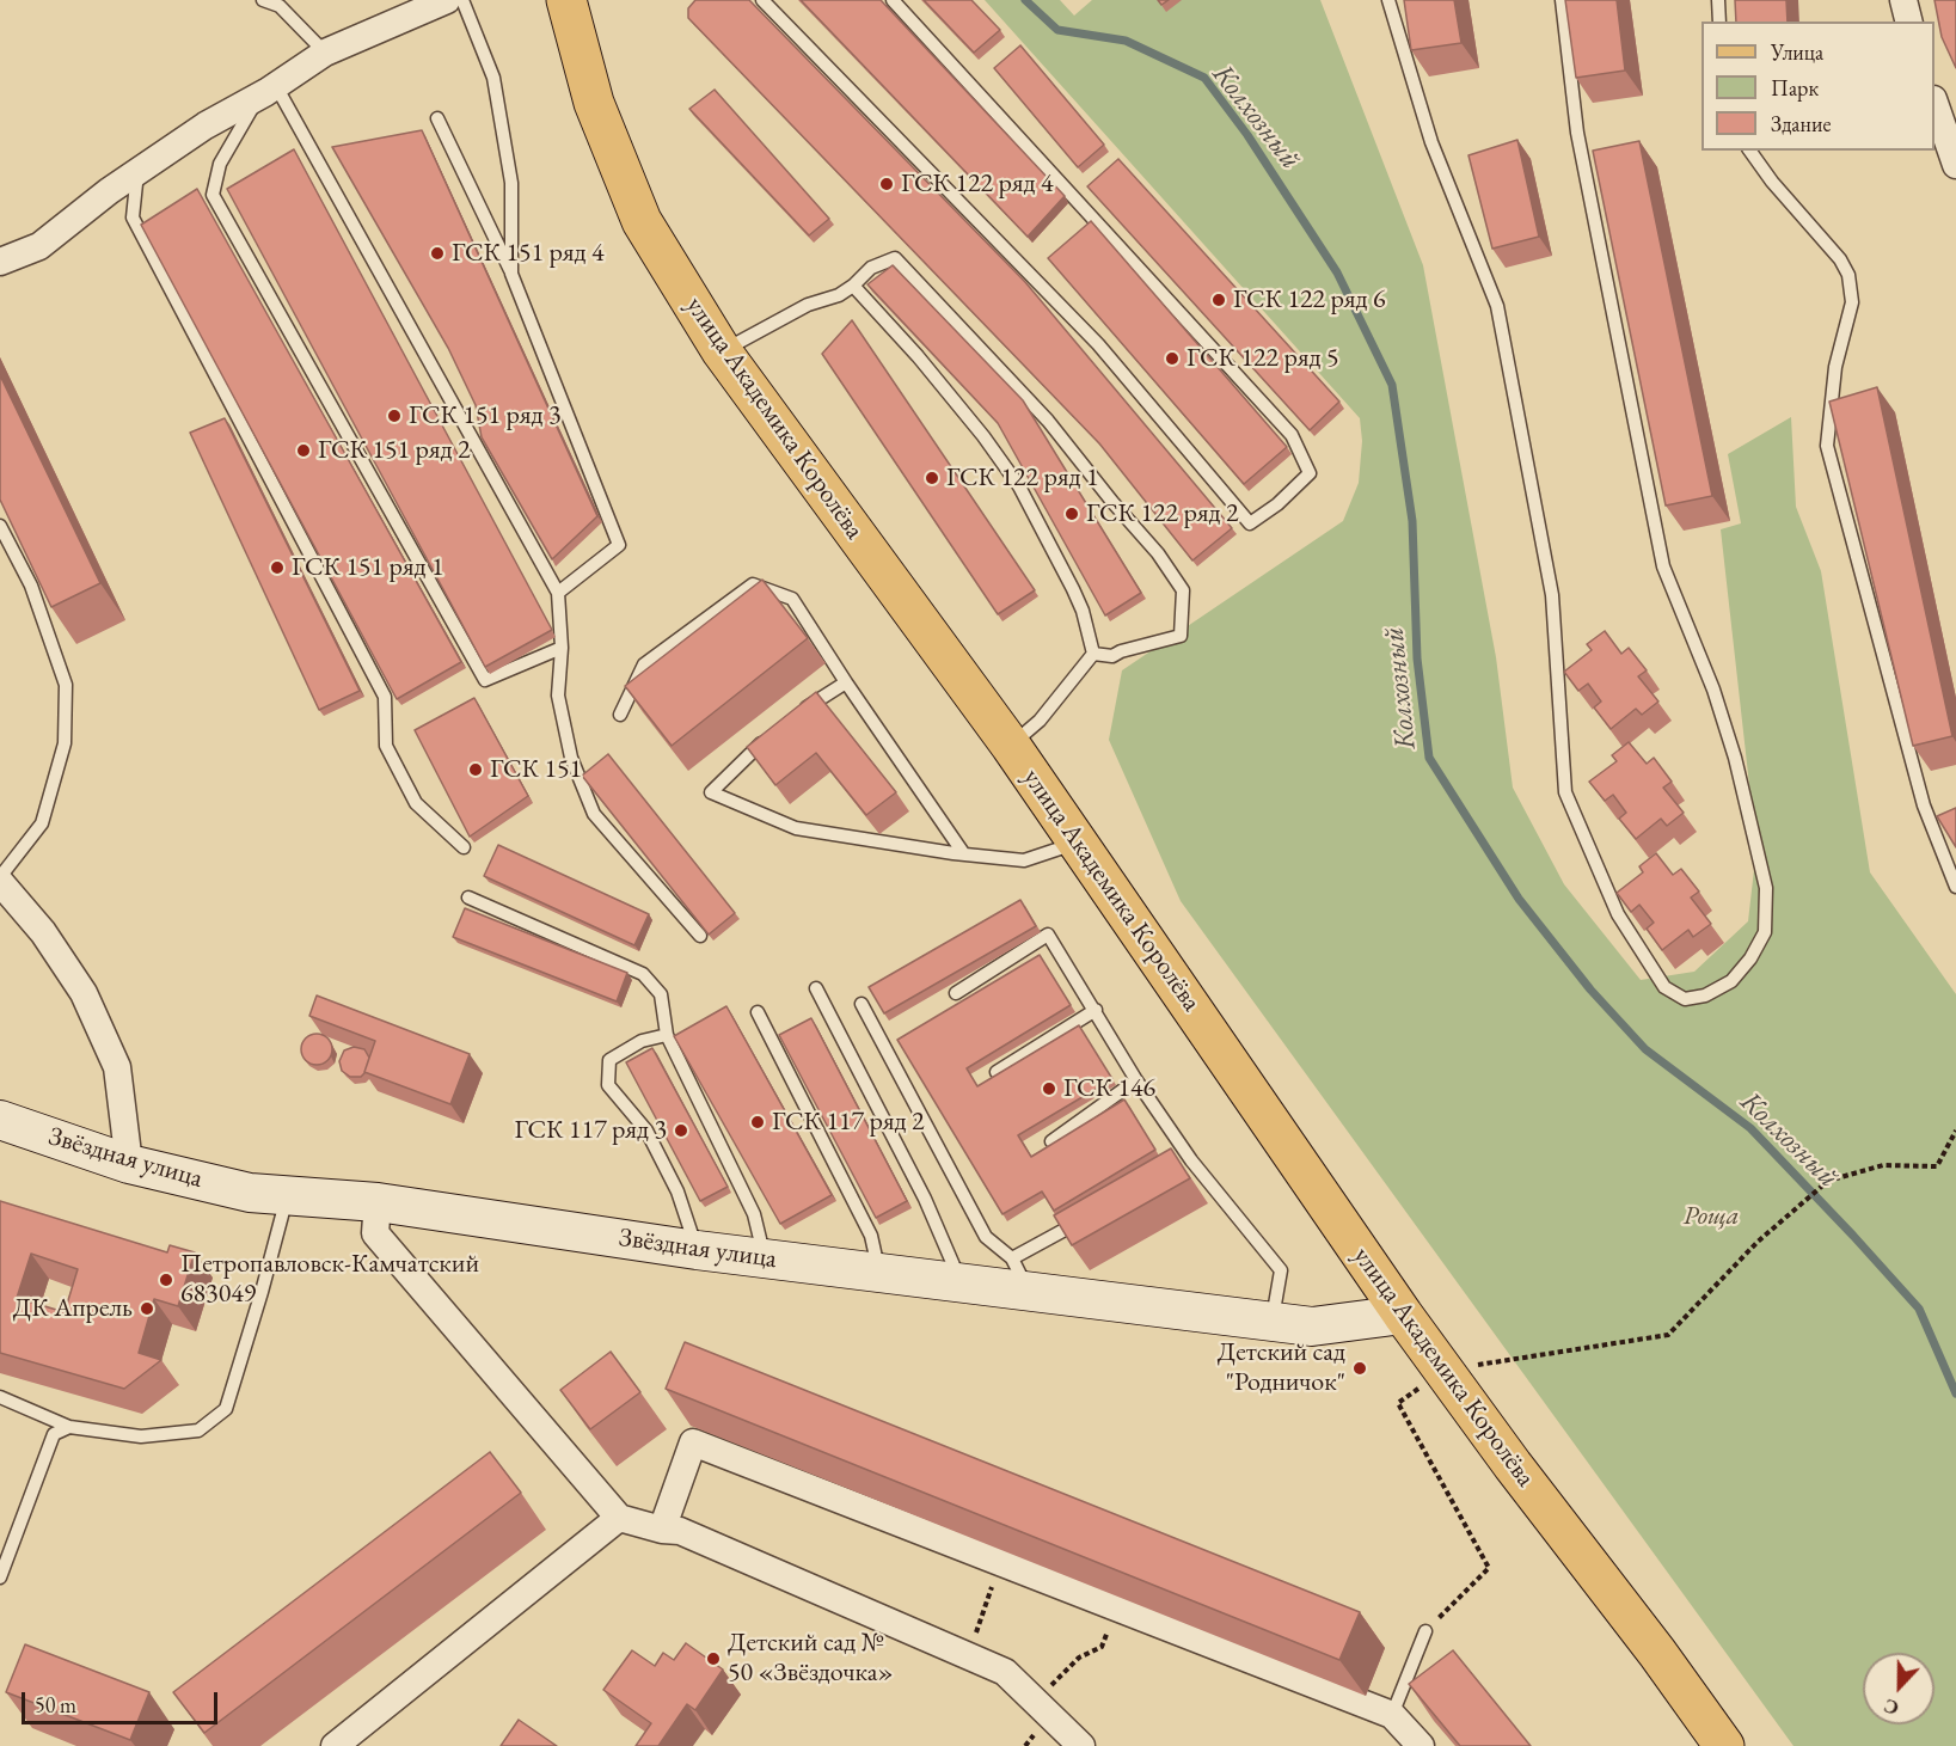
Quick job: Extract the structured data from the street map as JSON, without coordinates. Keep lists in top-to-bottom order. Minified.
{"streets":{"main road":["улица Академика Королёва"],"street":["Звёздная улица"]},"crossings":[["улица Академика Королёва","Звёздная улица"]],"water":["Колхозный"],"parks":["Роща"],"places":["ГСК 122 ряд 4","ГСК 151 ряд 4","ГСК 122 ряд 6","ГСК 122 ряд 5","ГСК 151 ряд 3","ГСК 151 ряд 2","ГСК 122 ряд 1","ГСК 122 ряд 2","ГСК 151 ряд 1","ГСК 151","ГСК 146","ГСК 117 ряд 2","ГСК 117 ряд 3","Петропавловск-Камчатский 683049","ДК Апрель","Детский сад \"Родничок\"","Детский сад № 50 «Звёздочка»"],"legend":["Улица","Парк","Здание"],"scale_bar":"50 m","north":"bottom"}
